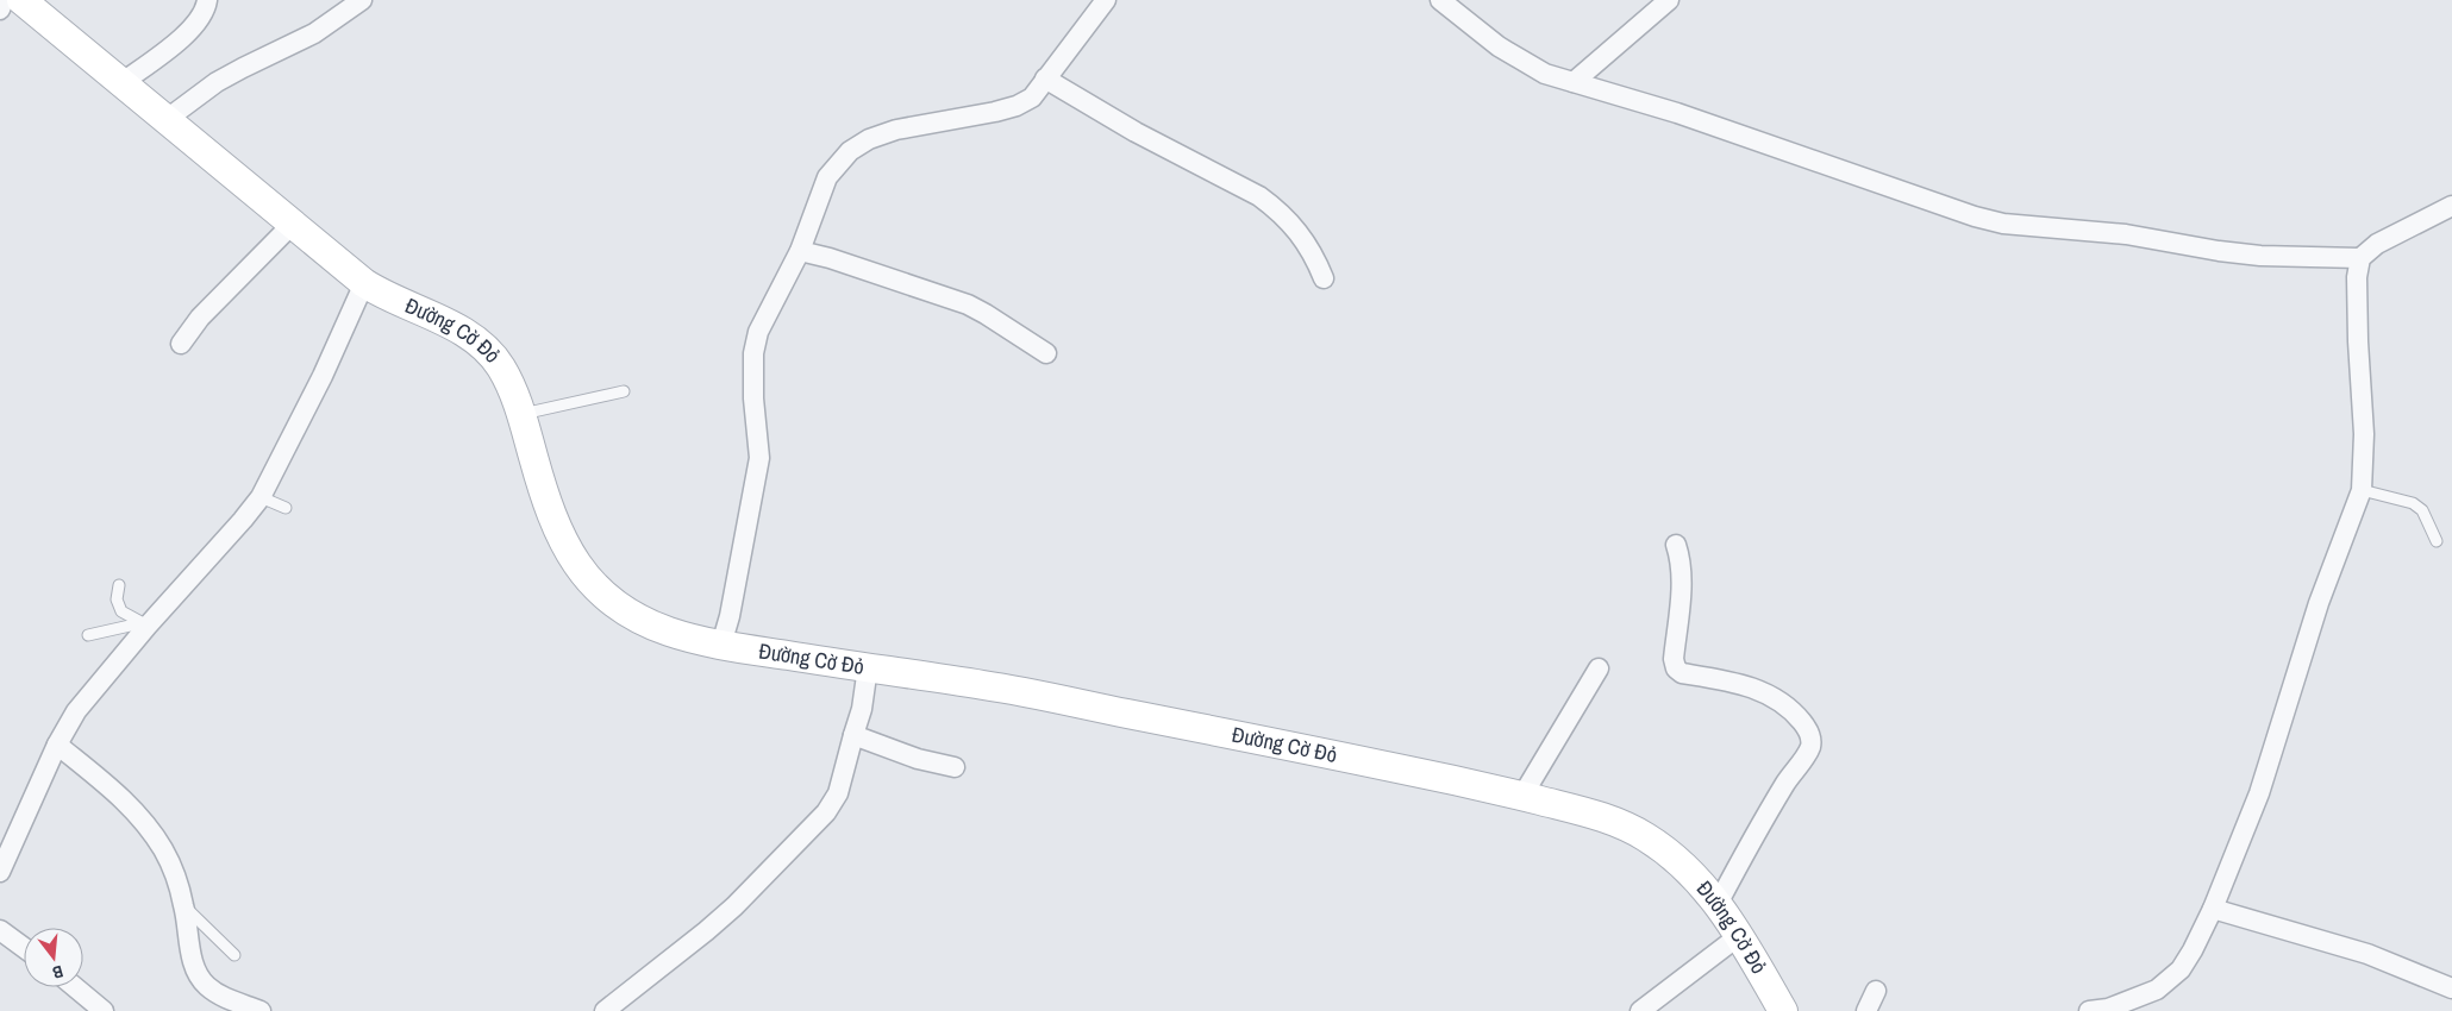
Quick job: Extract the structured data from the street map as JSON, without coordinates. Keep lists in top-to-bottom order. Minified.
{"streets":{"main road":["Đường Cờ Đỏ"]},"north":"bottom"}
